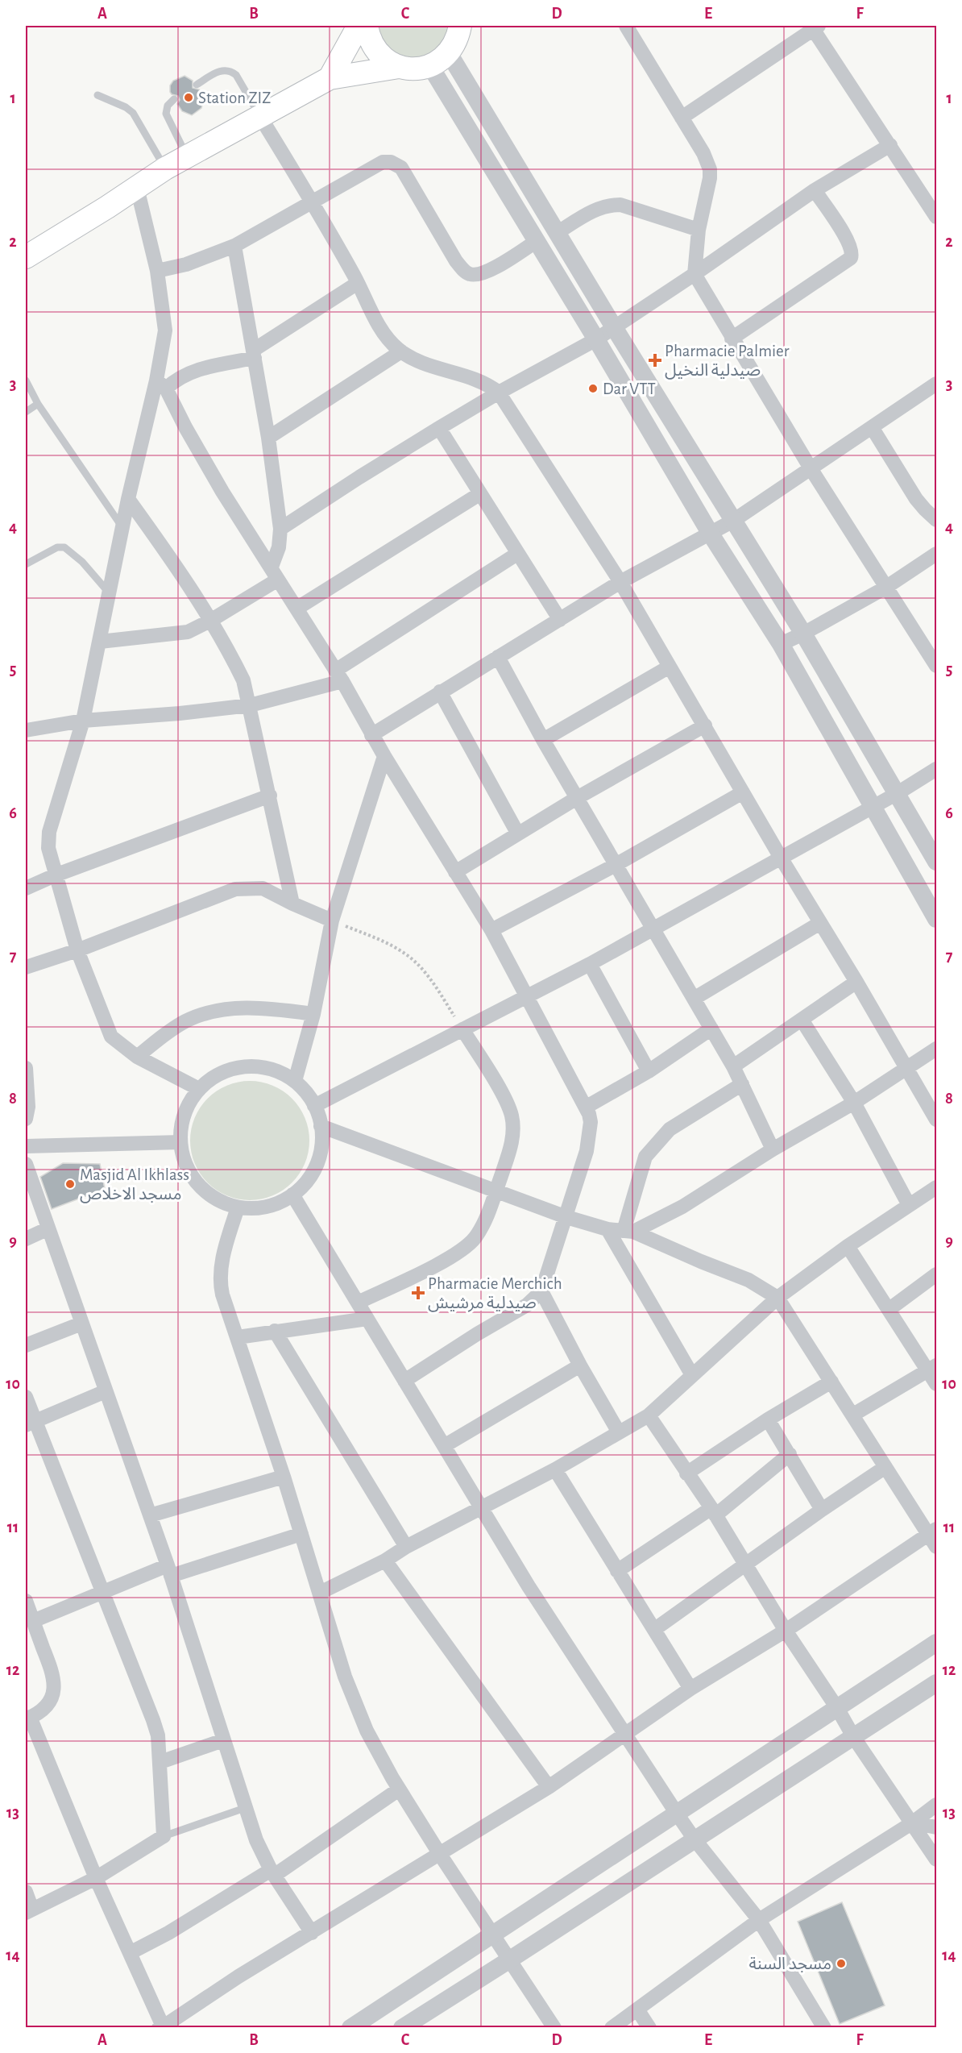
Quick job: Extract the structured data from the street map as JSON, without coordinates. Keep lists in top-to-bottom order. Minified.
{"places":{"other":["Station ZIZ","Dar VTT","Masjid Al Ikhlass مسجد الاخلاص","مسجد السنة"],"health":["Pharmacie Palmier صيدلية النخيل","Pharmacie Merchich صيدلية مرشيش"]},"grid":{"columns":["A","B","C","D","E","F"],"rows":["1","2","3","4","5","6","7","8","9","10","11","12","13","14"]}}
